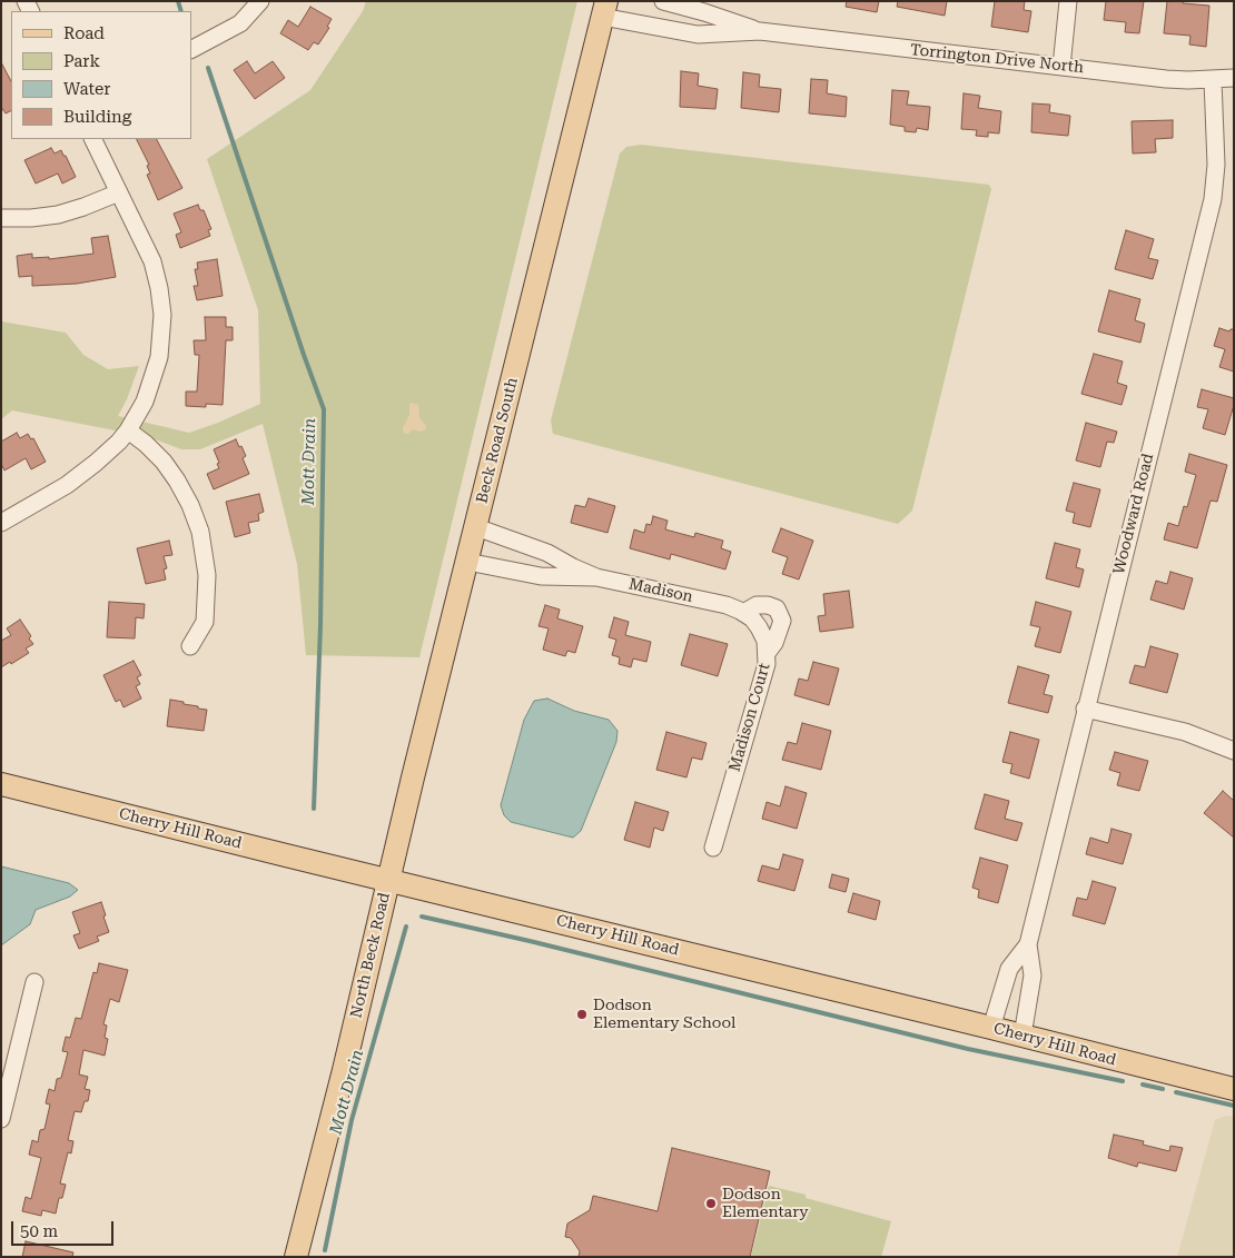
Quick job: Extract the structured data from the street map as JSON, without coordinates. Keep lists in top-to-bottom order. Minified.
{"streets":{"main road":["Beck Road South","Cherry Hill Road","North Beck Road"],"street":["Torrington Drive North","Woodward Road","Madison","Madison Court"]},"crossings":[["Torrington Drive North","Beck Road South"],["Torrington Drive North","Woodward Road"],["Beck Road South","Madison"],["Beck Road South","Cherry Hill Road"],["Beck Road South","North Beck Road"],["Woodward Road","Cherry Hill Road"],["Madison","Madison Court"],["Cherry Hill Road","North Beck Road"]],"water":["Mott Drain"],"places":["Dodson Elementary School","Dodson Elementary"],"legend":["Road","Park","Water","Building"],"scale_bar":"50 m"}
